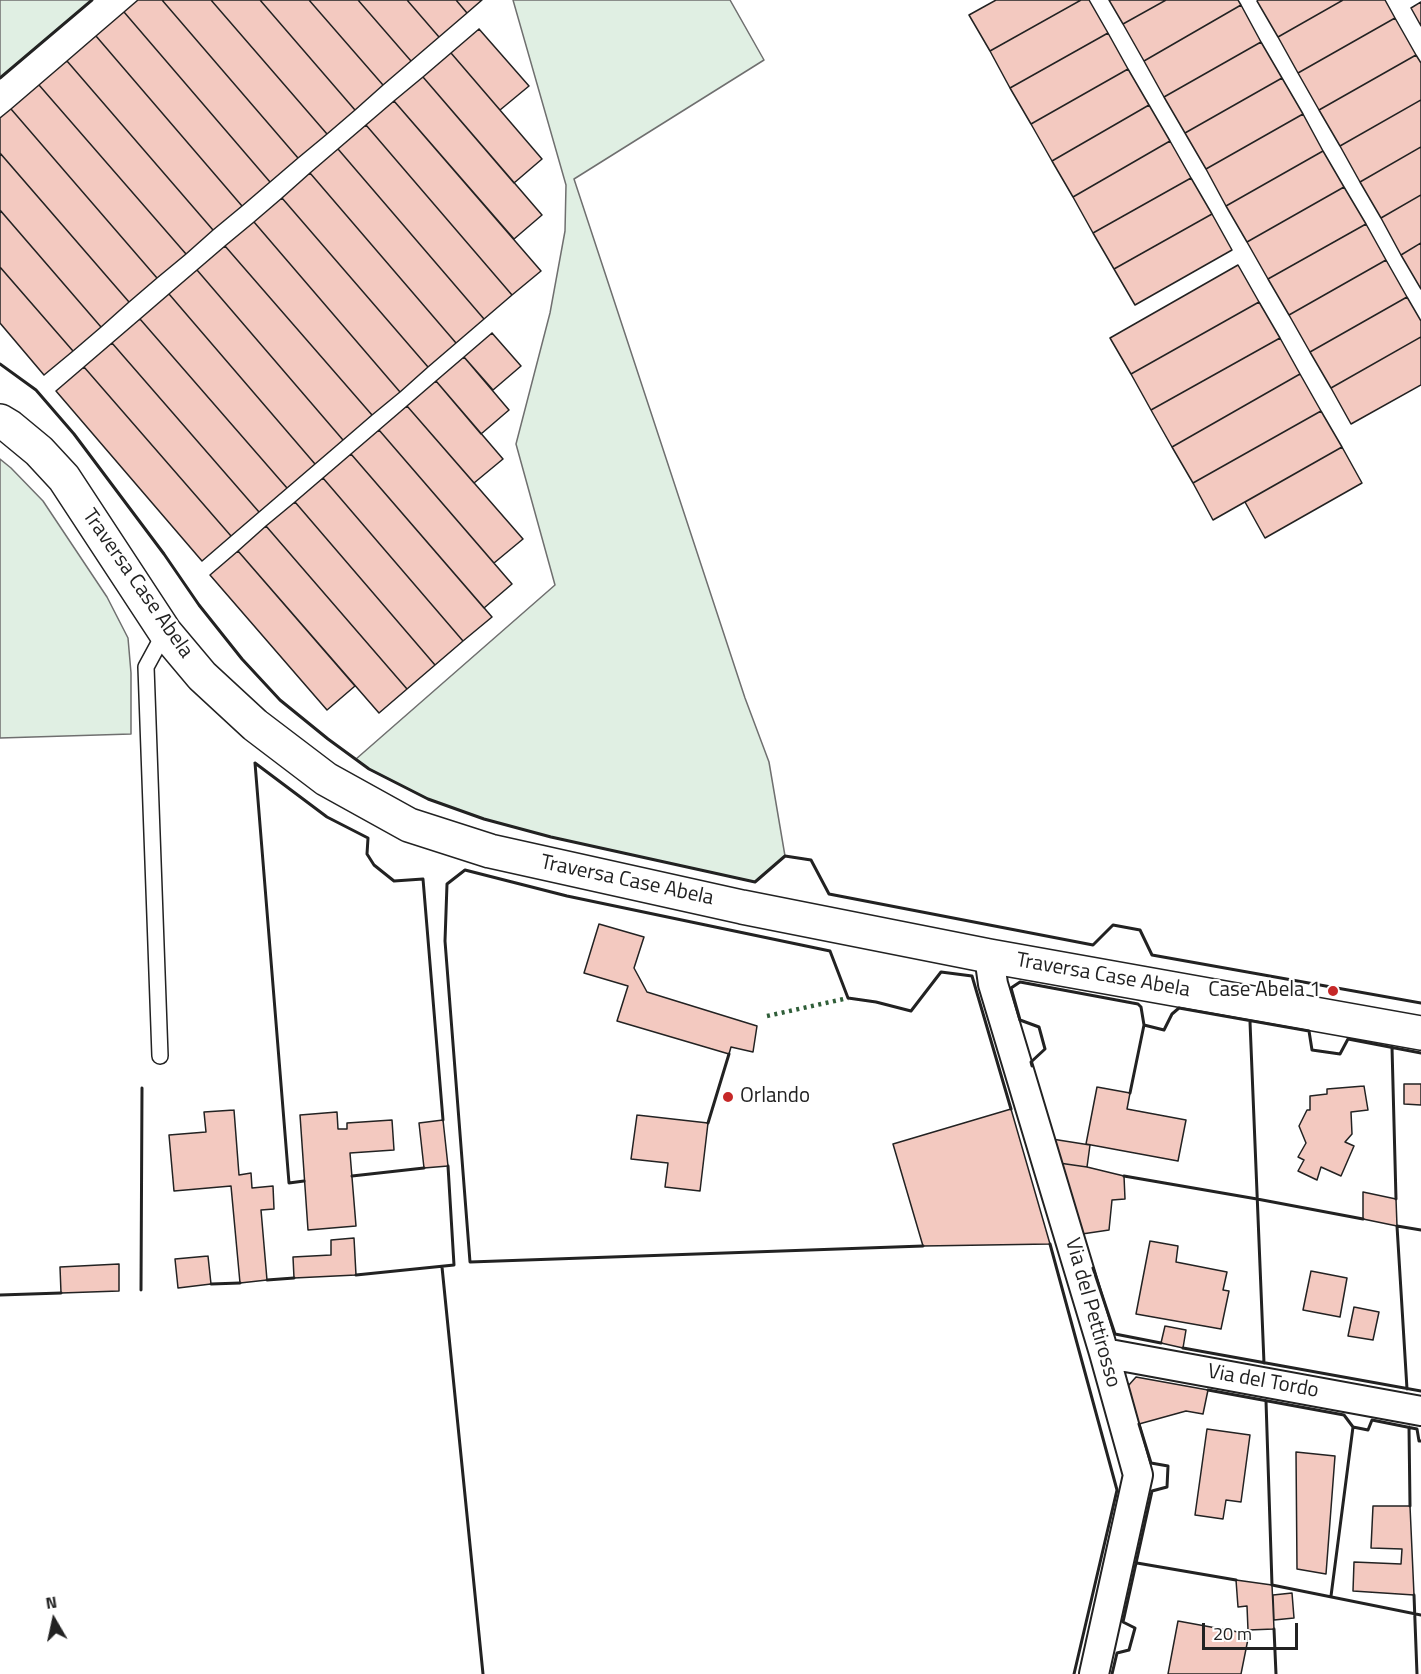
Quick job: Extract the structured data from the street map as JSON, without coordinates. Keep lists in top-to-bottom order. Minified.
{"streets":{"street":["Traversa Case Abela","Via del Pettirosso","Via del Tordo"]},"crossings":[["Traversa Case Abela","Via del Pettirosso"],["Via del Pettirosso","Via del Tordo"]],"places":["Case Abela 1","Orlando"],"scale_bar":"20 m","north":"top"}
